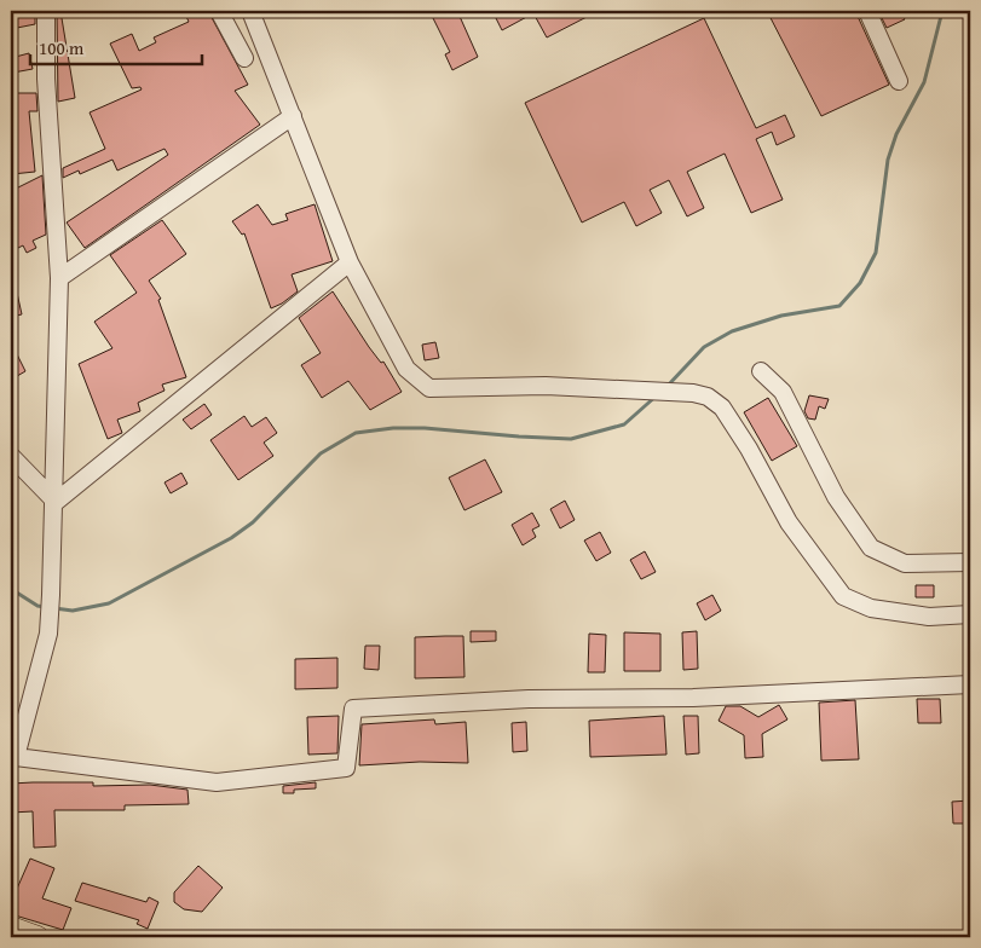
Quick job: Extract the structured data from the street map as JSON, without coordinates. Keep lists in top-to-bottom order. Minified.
{"scale_bar":"100 m"}
